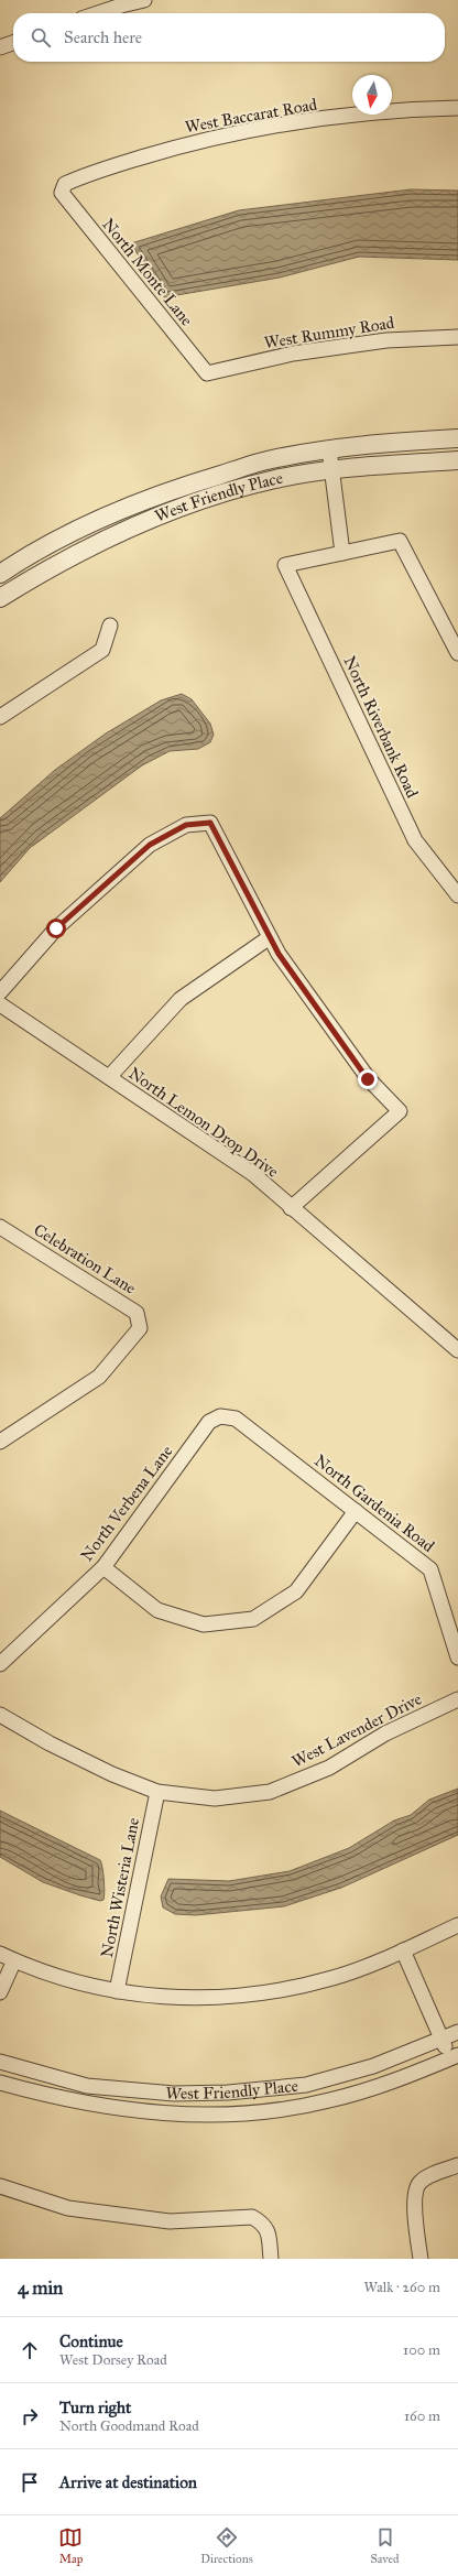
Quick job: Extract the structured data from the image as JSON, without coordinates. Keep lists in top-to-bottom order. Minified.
{"streets":{"street":["West Baccarat Road","North Monte Lane","West Rummy Road","West Friendly Place","North Riverbank Road","North Lemon Drop Drive","Celebration Lane","North Verbena Lane","North Gardenia Road","West Lavender Drive","North Wisteria Lane"]},"crossings":[["West Baccarat Road","North Monte Lane"],["North Monte Lane","West Rummy Road"],["North Verbena Lane","North Gardenia Road"],["West Lavender Drive","North Wisteria Lane"]],"north":"bottom","page":{"search":"Search here","heading":["4 min","Walk · 260 m"],"list":[["Continue","West Dorsey Road","100 m"],["Turn right","North Goodmand Road","160 m"],"Arrive at destination"],"nav":["Map","Directions","Saved"]}}
